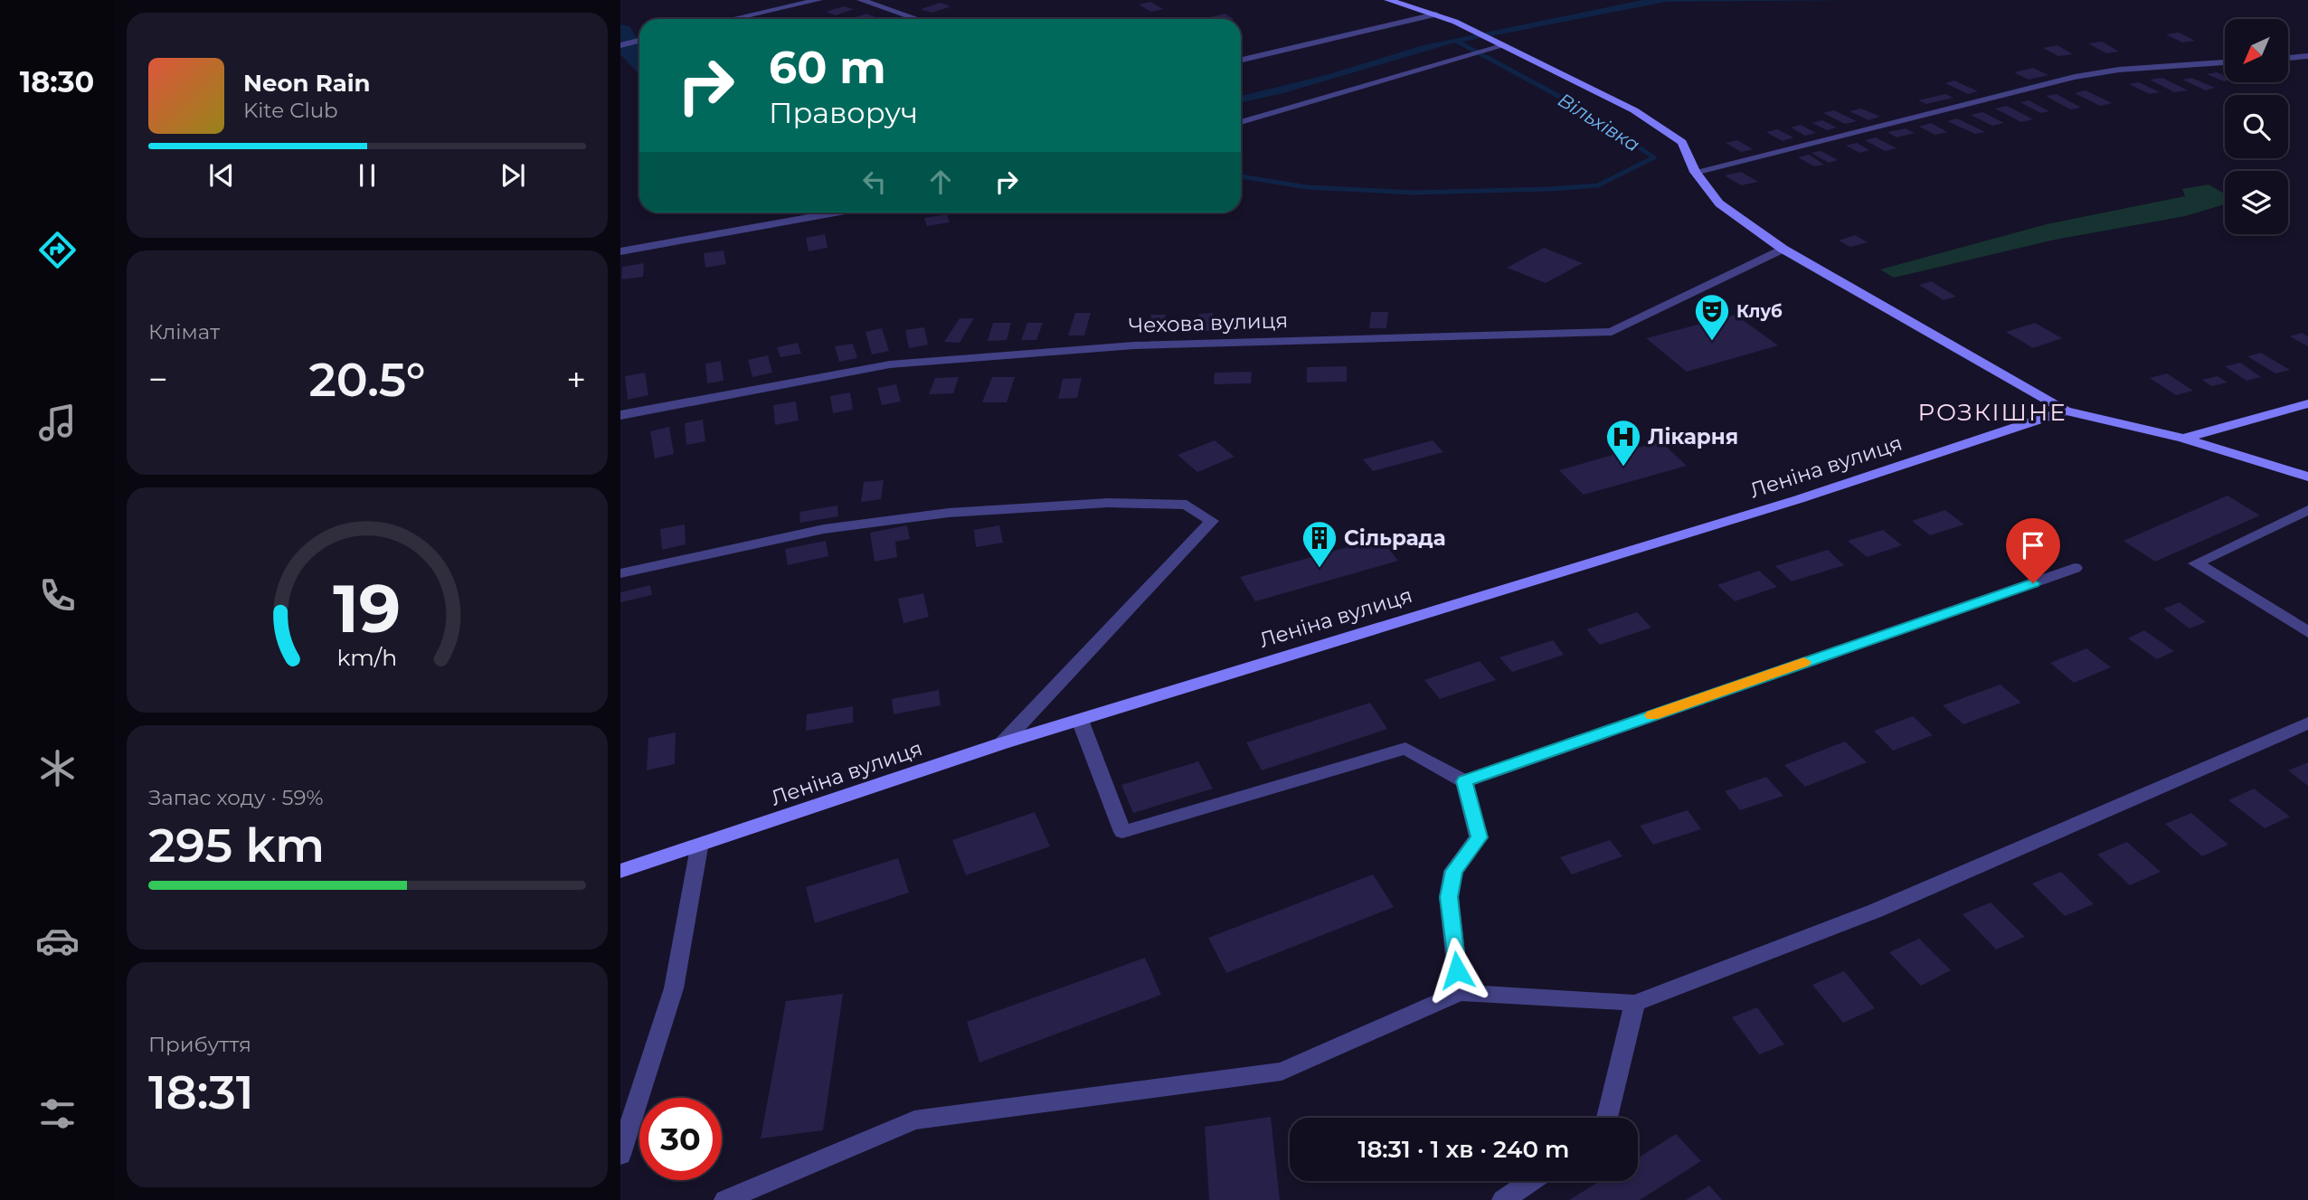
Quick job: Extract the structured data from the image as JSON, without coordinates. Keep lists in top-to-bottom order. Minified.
{"streets":{"street":["Чехова вулиця","Леніна вулиця"]},"districts":["РОЗКІШНЕ"],"water":["Вільхівка"],"places":{"theatre":["Клуб"],"hospital":["Лікарня"],"building":["Сільрада"]},"north":"bottom left","page":{"tabs":"18:30","turn":["60 m","Праворуч"],"song":["Neon Rain","Kite Club"],"tile":["Клімат",["Запас ходу · 59%","295 km"],["Прибуття","18:31"]],"heat":["−","20.5°","+"],"limit":"30","trip":"18:31 · 1 хв · 240 m","gauge":["19","km/h"]}}
